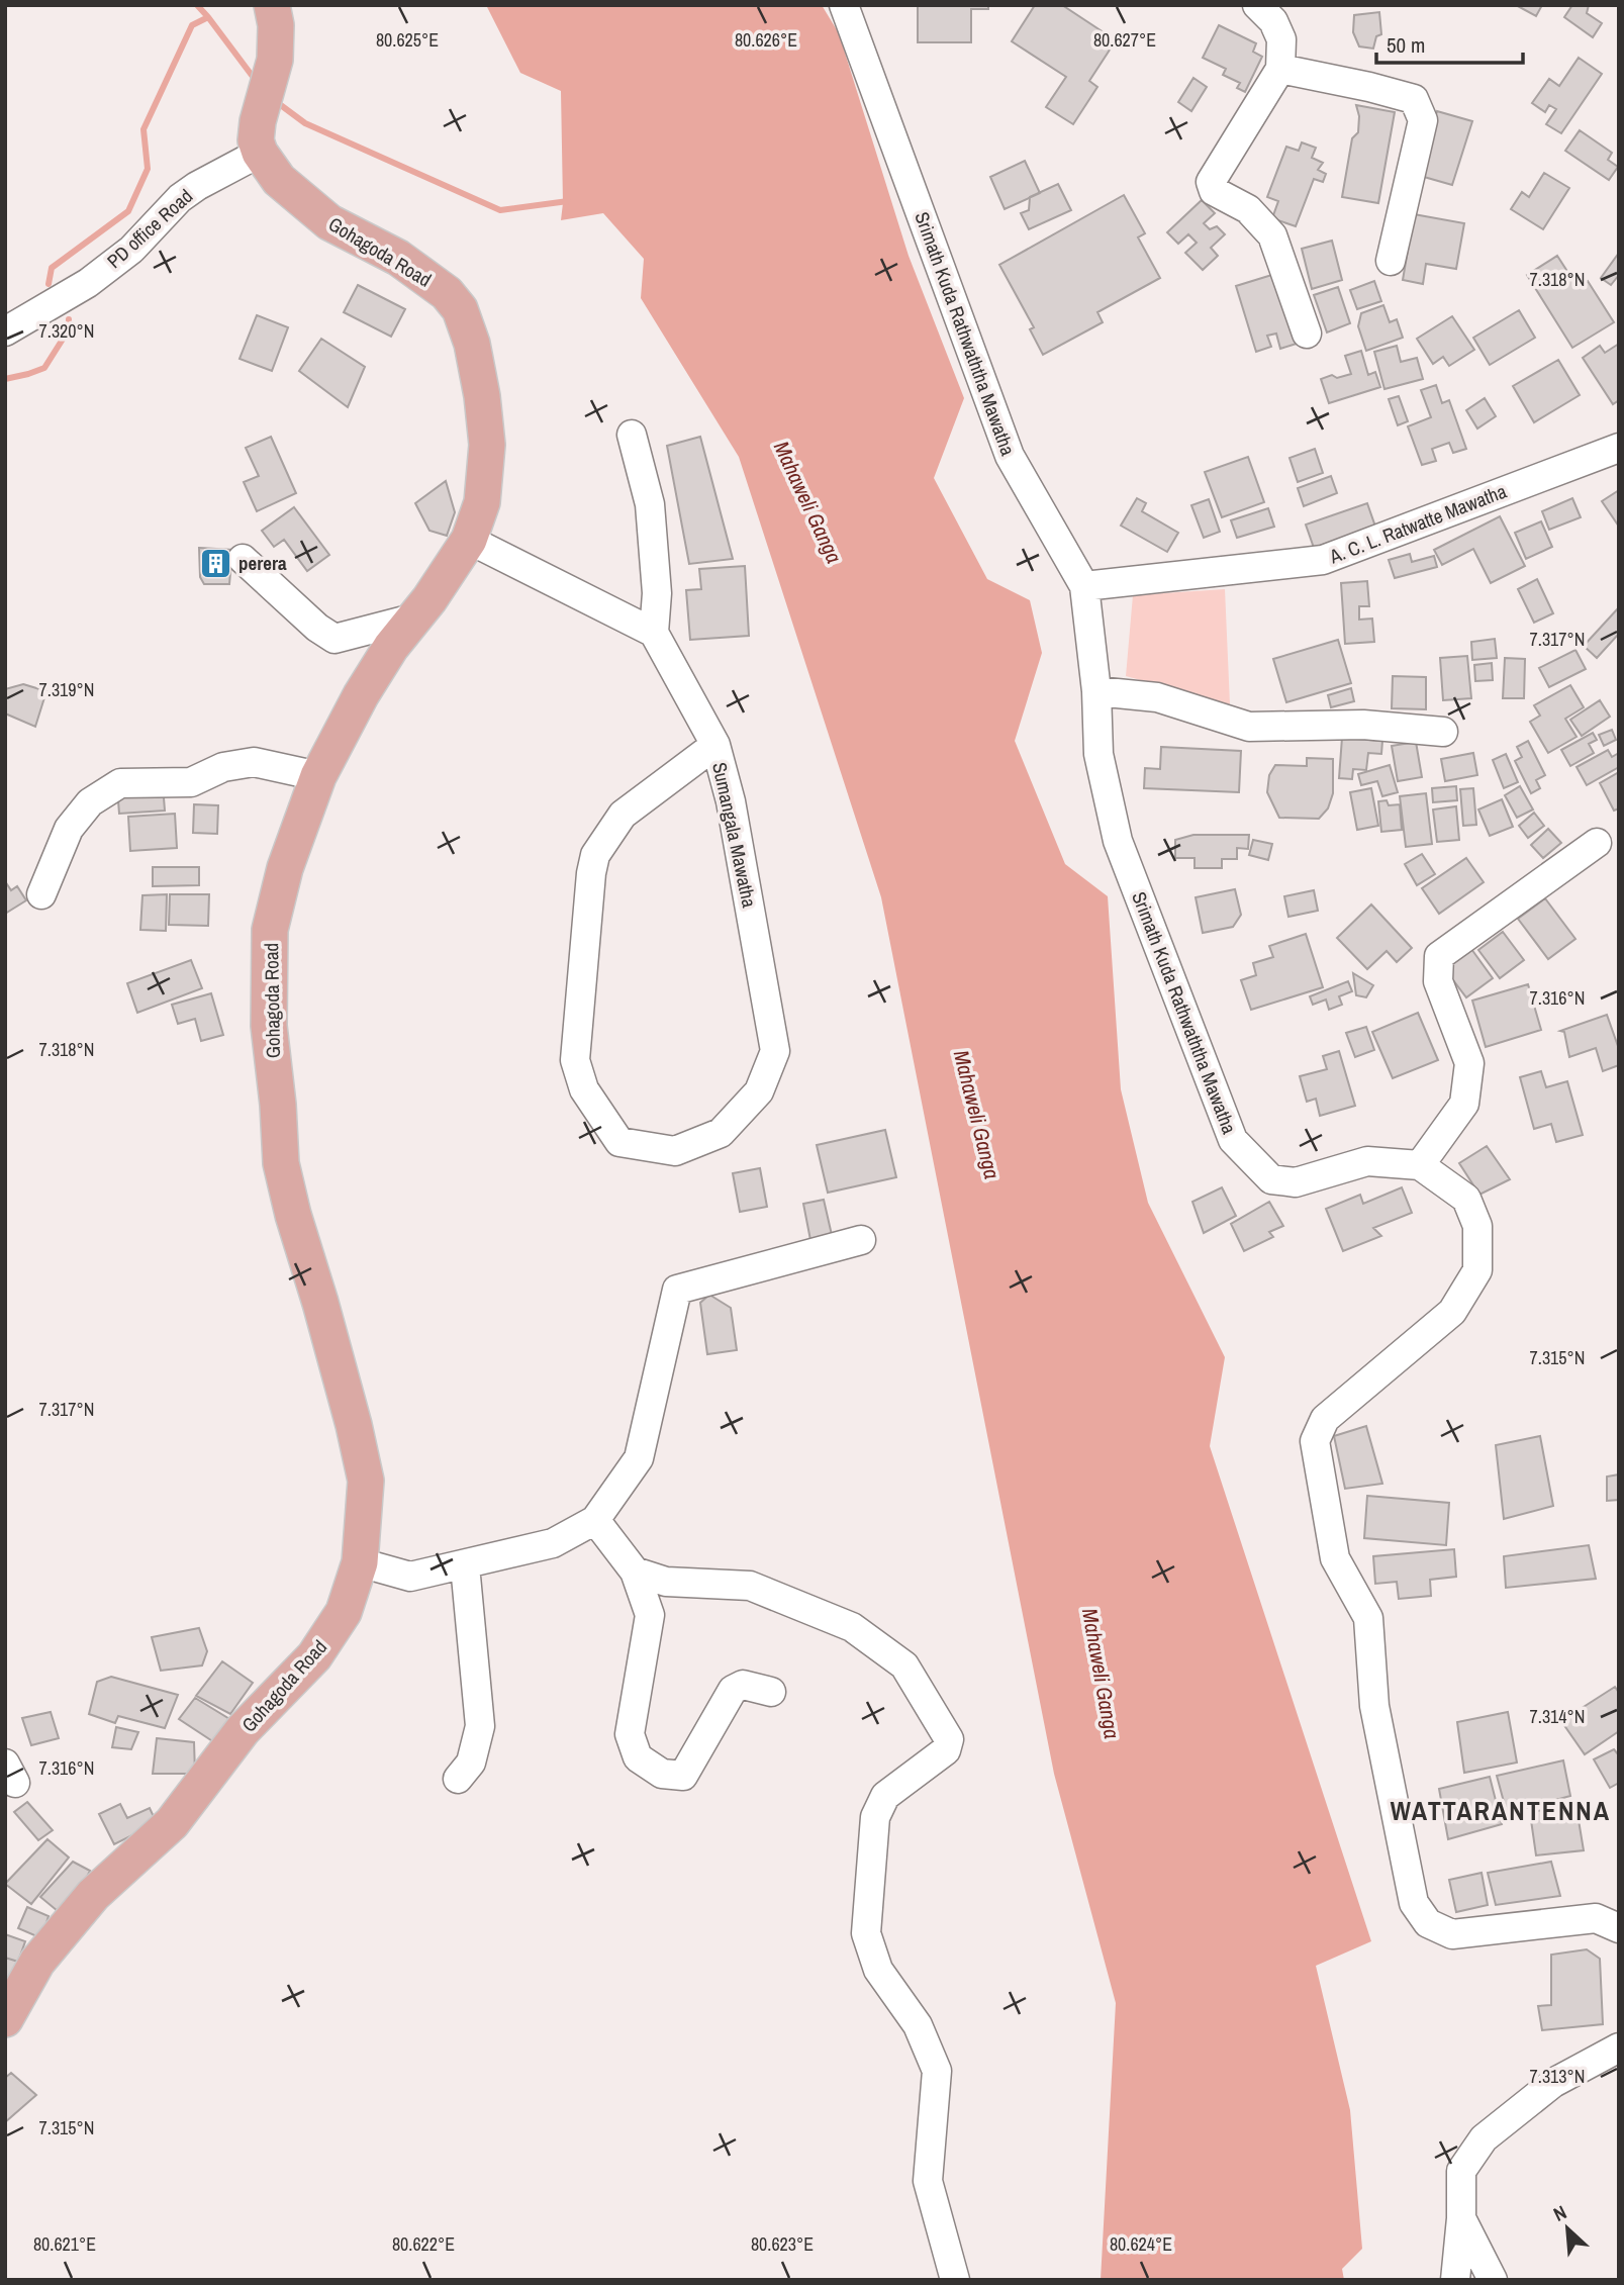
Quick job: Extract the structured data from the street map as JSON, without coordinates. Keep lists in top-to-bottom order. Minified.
{"streets":{"main road":["Gohagoda Road"],"street":["PD office Road","Srimath Kuda Rathwaththa Mawatha","A. C. L. Ratwatte Mawatha","Sumangala Mawatha"]},"crossings":[["PD office Road","Gohagoda Road"],["Srimath Kuda Rathwaththa Mawatha","A. C. L. Ratwatte Mawatha"]],"districts":["WATTARANTENNA"],"water":["Mahaweli Ganga"],"places":{"building":["perera"]},"scale_bar":"50 m","north":"top left","coordinates":["80.627°E","80.625°E","80.626°E","7.318°N","7.320°N","7.317°N","7.319°N","7.316°N","7.315°N","7.314°N","7.313°N","80.621°E","80.622°E","80.623°E","80.624°E"]}
